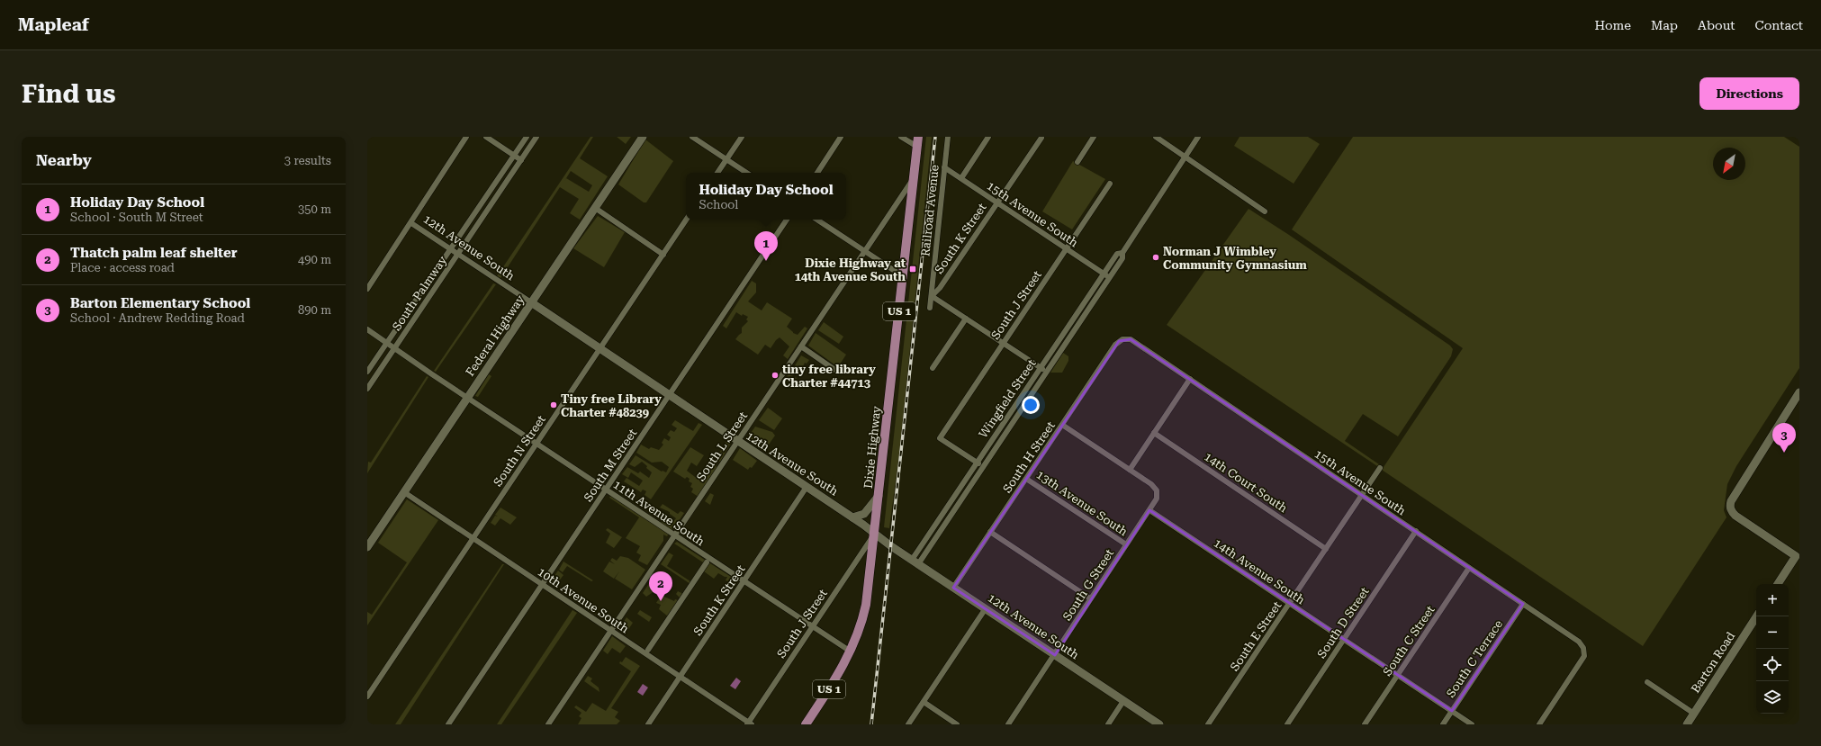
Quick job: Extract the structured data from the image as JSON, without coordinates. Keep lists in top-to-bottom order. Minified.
{"streets":{"main road":["US 1","Dixie Highway"],"street":["Railroad Avenue","15th Avenue South","South K Street","12th Avenue South","South Palmway","South J Street","Federal Highway","Wingfield Street","South L Street","South N Street","South H Street","South M Street","14th Court South","13th Avenue South","11th Avenue South","14th Avenue South","South G Street","10th Avenue South","South D Street","South E Street","South C Street","South C Terrace","Barton Road"]},"crossings":[["Railroad Avenue","15th Avenue South"],["Railroad Avenue","South K Street"],["15th Avenue South","South K Street"],["15th Avenue South","South J Street"],["15th Avenue South","Wingfield Street"],["15th Avenue South","South H Street"],["15th Avenue South","South D Street"],["15th Avenue South","South E Street"],["15th Avenue South","South C Street"],["15th Avenue South","South C Terrace"],["South K Street","12th Avenue South"],["South K Street","11th Avenue South"],["South K Street","10th Avenue South"],["12th Avenue South","South Palmway"],["12th Avenue South","South J Street"],["12th Avenue South","Federal Highway"],["12th Avenue South","Wingfield Street"],["12th Avenue South","South L Street"],["12th Avenue South","Dixie Highway"],["12th Avenue South","South N Street"],["12th Avenue South","South H Street"],["12th Avenue South","South M Street"],["12th Avenue South","South G Street"],["South Palmway","11th Avenue South"],["South J Street","Wingfield Street"],["South J Street","Dixie Highway"],["South J Street","11th Avenue South"],["South J Street","10th Avenue South"],["Federal Highway","11th Avenue South"],["Federal Highway","10th Avenue South"],["South L Street","Dixie Highway"],["South L Street","11th Avenue South"],["South L Street","10th Avenue South"],["Dixie Highway","11th Avenue South"],["South N Street","11th Avenue South"],["South N Street","10th Avenue South"],["South H Street","13th Avenue South"],["South M Street","11th Avenue South"],["South M Street","10th Avenue South"],["14th Court South","South E Street"],["13th Avenue South","South G Street"],["14th Avenue South","South G Street"],["14th Avenue South","South D Street"],["14th Avenue South","South E Street"],["14th Avenue South","South C Street"],["14th Avenue South","South C Terrace"]],"places":{"other":["Norman J Wimbley Community Gymnasium","tiny free library Charter #44713","Tiny free Library Charter #48239"],"transit":["Dixie Highway at 14th Avenue South"]},"north":"bottom left","page":{"header":"Mapleaf","nav":["Home","Map","About","Contact"],"buttons":"Directions","title":"Find us","heading":["Nearby","3 results"],"popup":["Holiday Day School","School"],"list":[{"mark":"1","name":"Holiday Day School","note":"School · South M Street","value":"350 m"},{"mark":"2","name":"Thatch palm leaf shelter","note":"Place · access road","value":"490 m"},{"mark":"3","name":"Barton Elementary School","note":"School · Andrew Redding Road","value":"890 m"}],"pins":["1","3","2"],"map_buttons":["+","−"]}}
